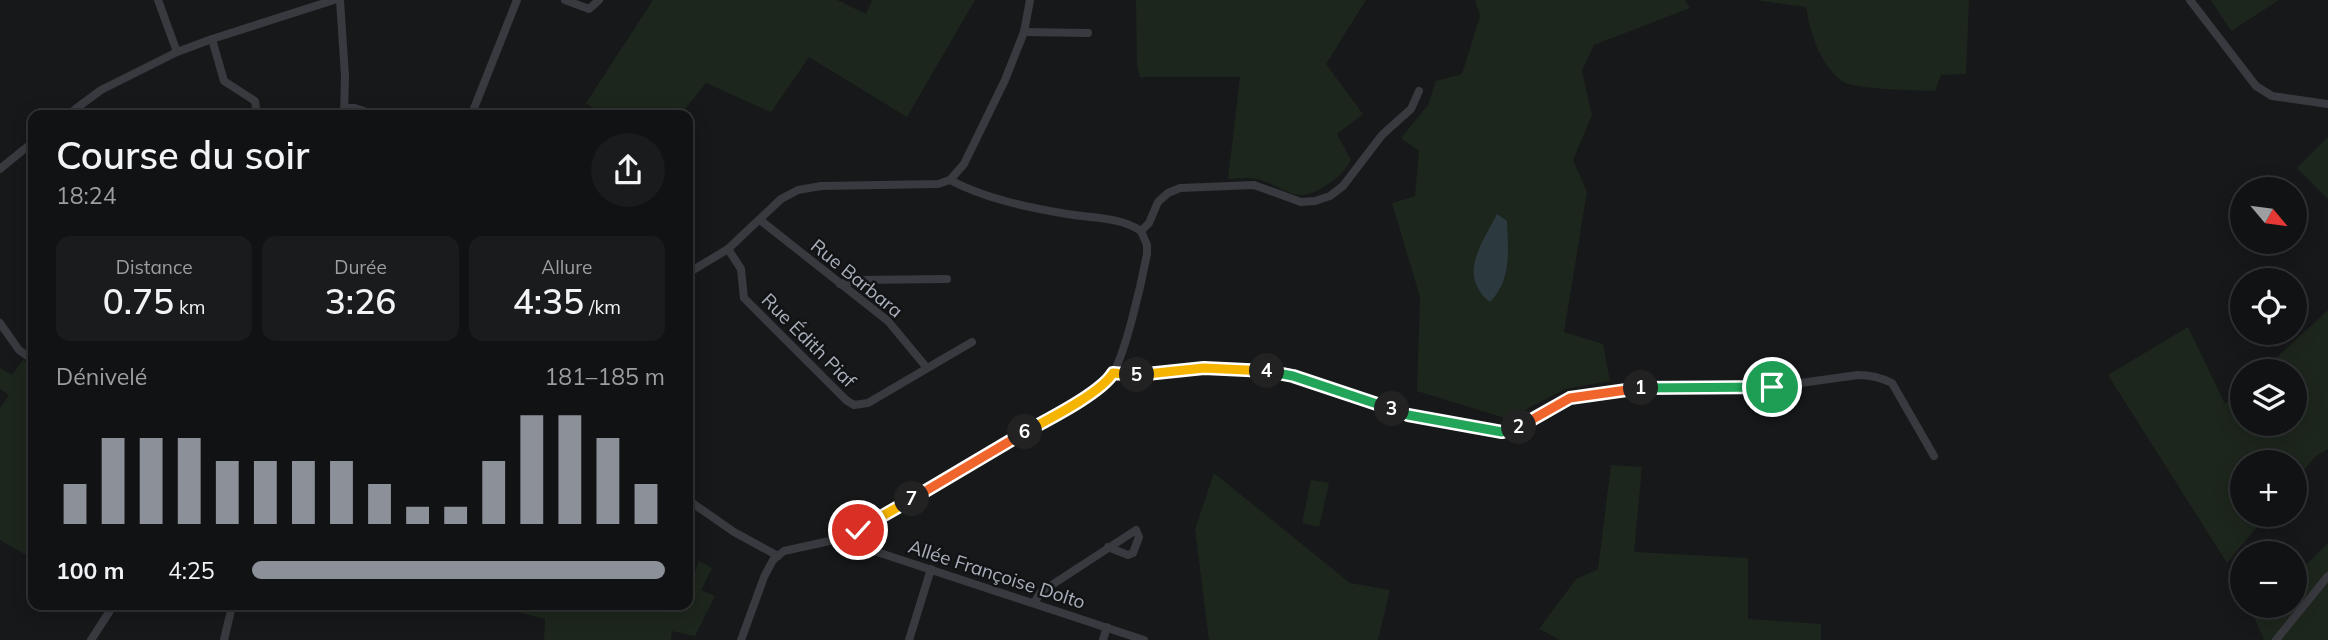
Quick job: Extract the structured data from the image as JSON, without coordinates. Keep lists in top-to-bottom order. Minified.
{"streets":{"street":["Rue Barbara","Rue Édith Piaf","Allée Françoise Dolto"]},"crossings":[["Rue Barbara","Rue Édith Piaf"]],"north":"bottom right","page":{"heading":["Course du soir","18:24"],"map_buttons":["+","−"],"stats":[["Distance","0.75 km"],["Durée","3:26"],["Allure","4:35 /km"]],"chart":["Dénivelé","181–185 m"],"pins":["4","5","1","3","2","6","7"],"list":[{"name":"100 m","note":"4:25"}]}}
